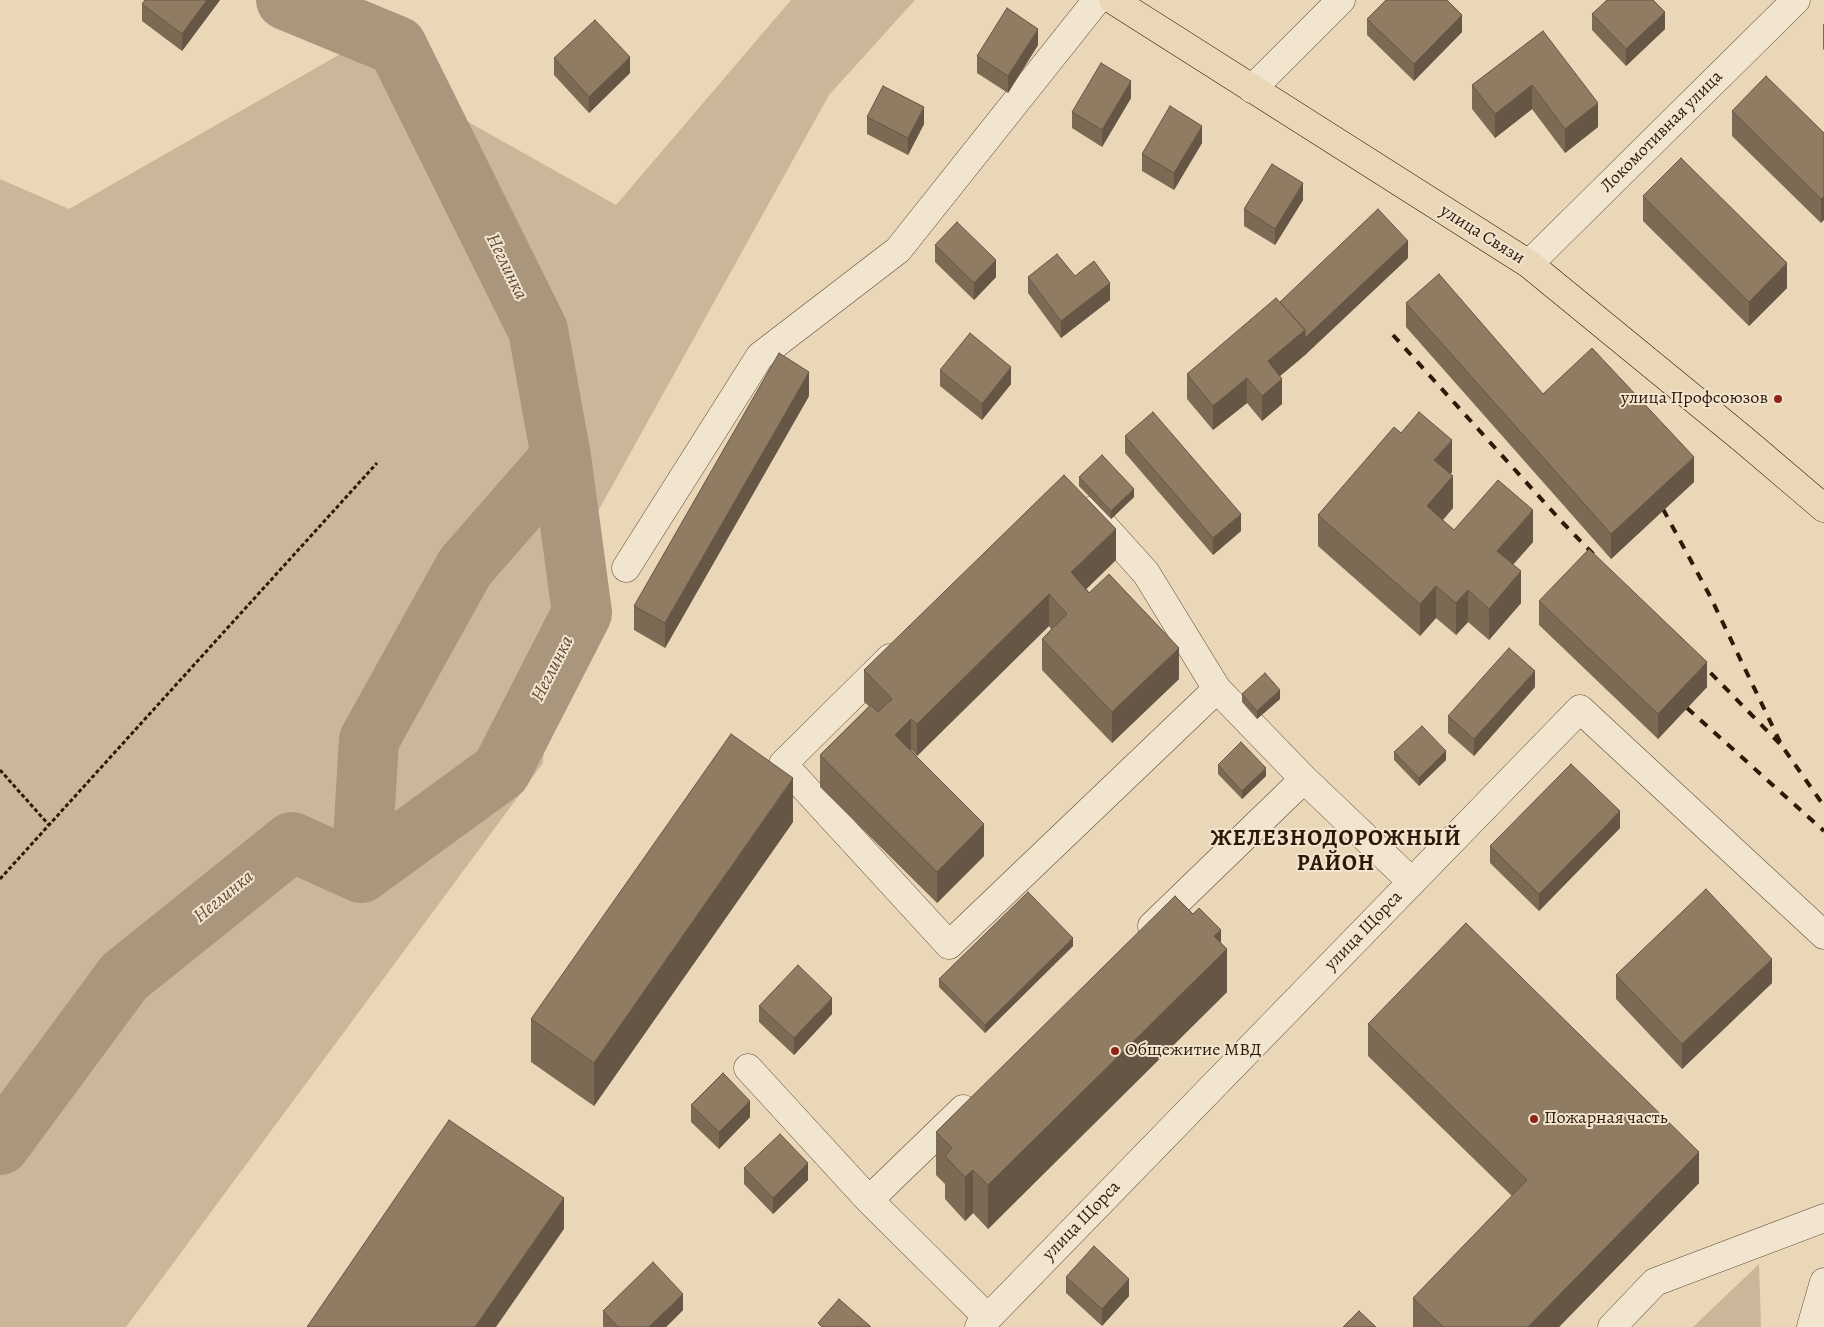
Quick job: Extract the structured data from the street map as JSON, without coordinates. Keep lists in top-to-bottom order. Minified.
{"streets":{"main road":["улица Связи"],"street":["Локомотивная улица","улица Щорса"]},"crossings":[["Локомотивная улица","улица Связи"]],"districts":["ЖЕЛЕЗНОДОРОЖНЫЙ РАЙОН"],"water":["Неглинка"],"places":["улица Профсоюзов","Общежитие МВД","Пожарная часть"]}
